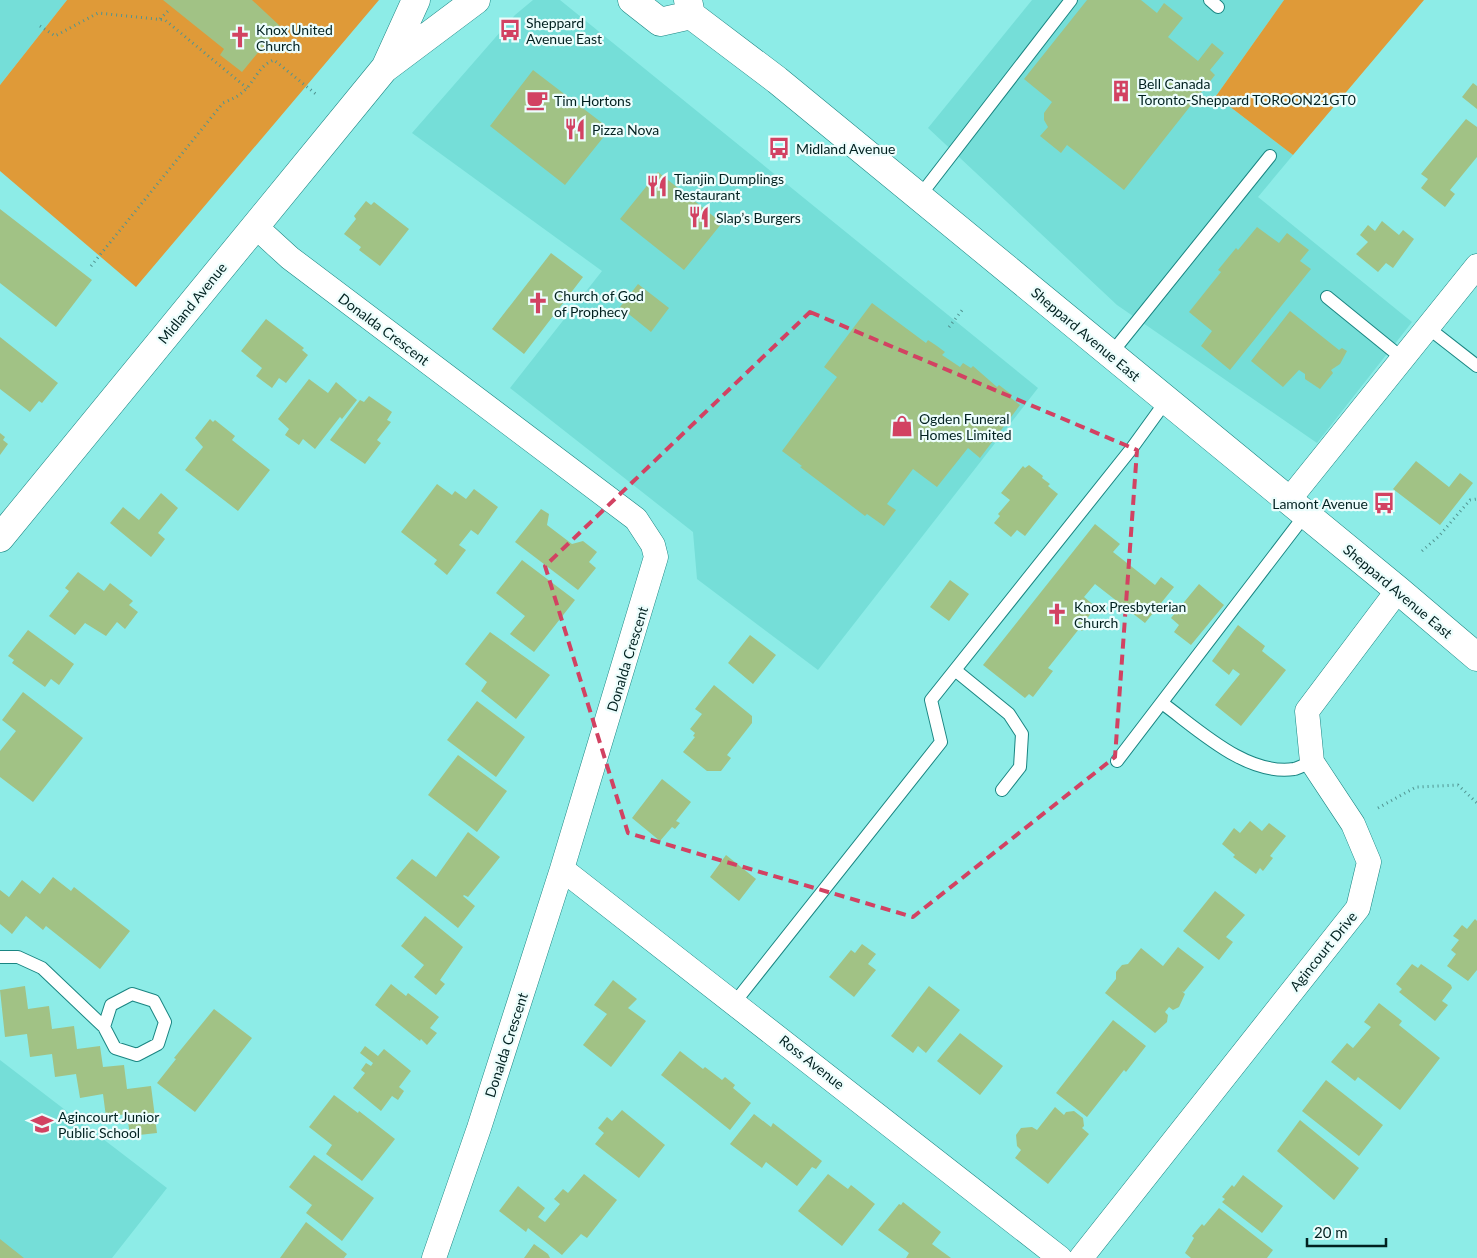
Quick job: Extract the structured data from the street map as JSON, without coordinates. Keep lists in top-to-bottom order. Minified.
{"streets":{"main road":["Midland Avenue","Sheppard Avenue East"],"street":["Donalda Crescent","Agincourt Drive","Ross Avenue"]},"crossings":[["Midland Avenue","Donalda Crescent"],["Donalda Crescent","Ross Avenue"],["Sheppard Avenue East","Agincourt Drive"]],"places":{"bus stop":["Sheppard Avenue East","Midland Avenue","Lamont Avenue"],"church":["Knox United Church","Church of God of Prophecy","Knox Presbyterian Church"],"building":["Bell Canada Toronto-Sheppard TOROON21GT0"],"cafe":["Tim Hortons"],"restaurant":["Pizza Nova","Tianjin Dumplings Restaurant","Slap’s Burgers"],"shop":["Ogden Funeral Homes Limited"],"school or university":["Agincourt Junior Public School"]},"scale_bar":"20 m"}
